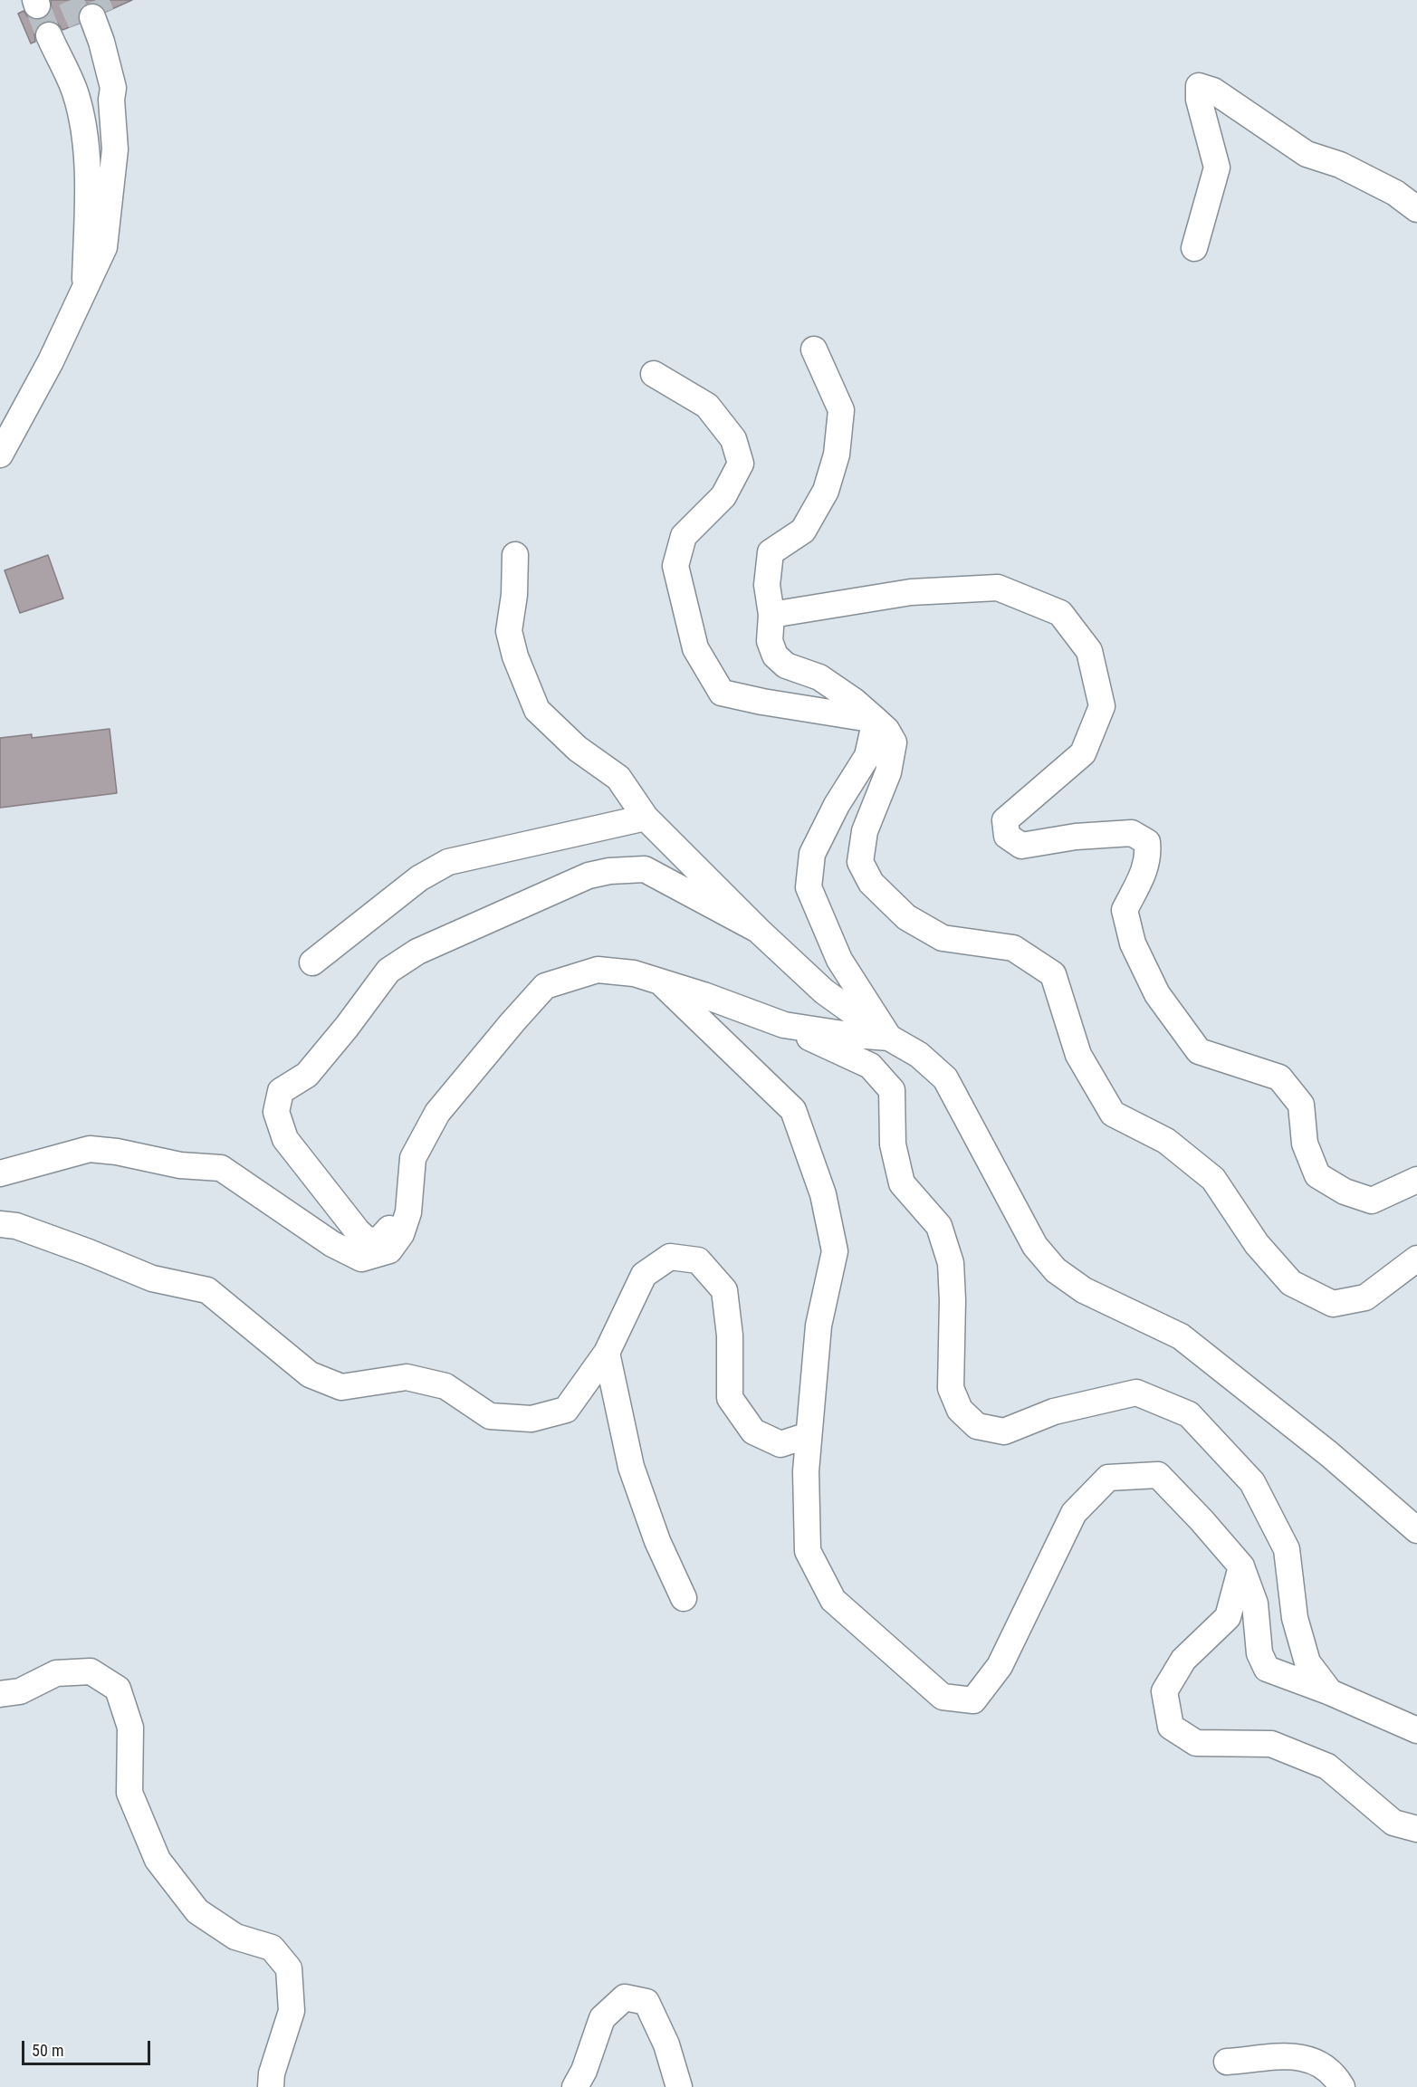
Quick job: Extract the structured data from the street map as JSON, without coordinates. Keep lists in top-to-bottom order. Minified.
{"scale_bar":"50 m"}
